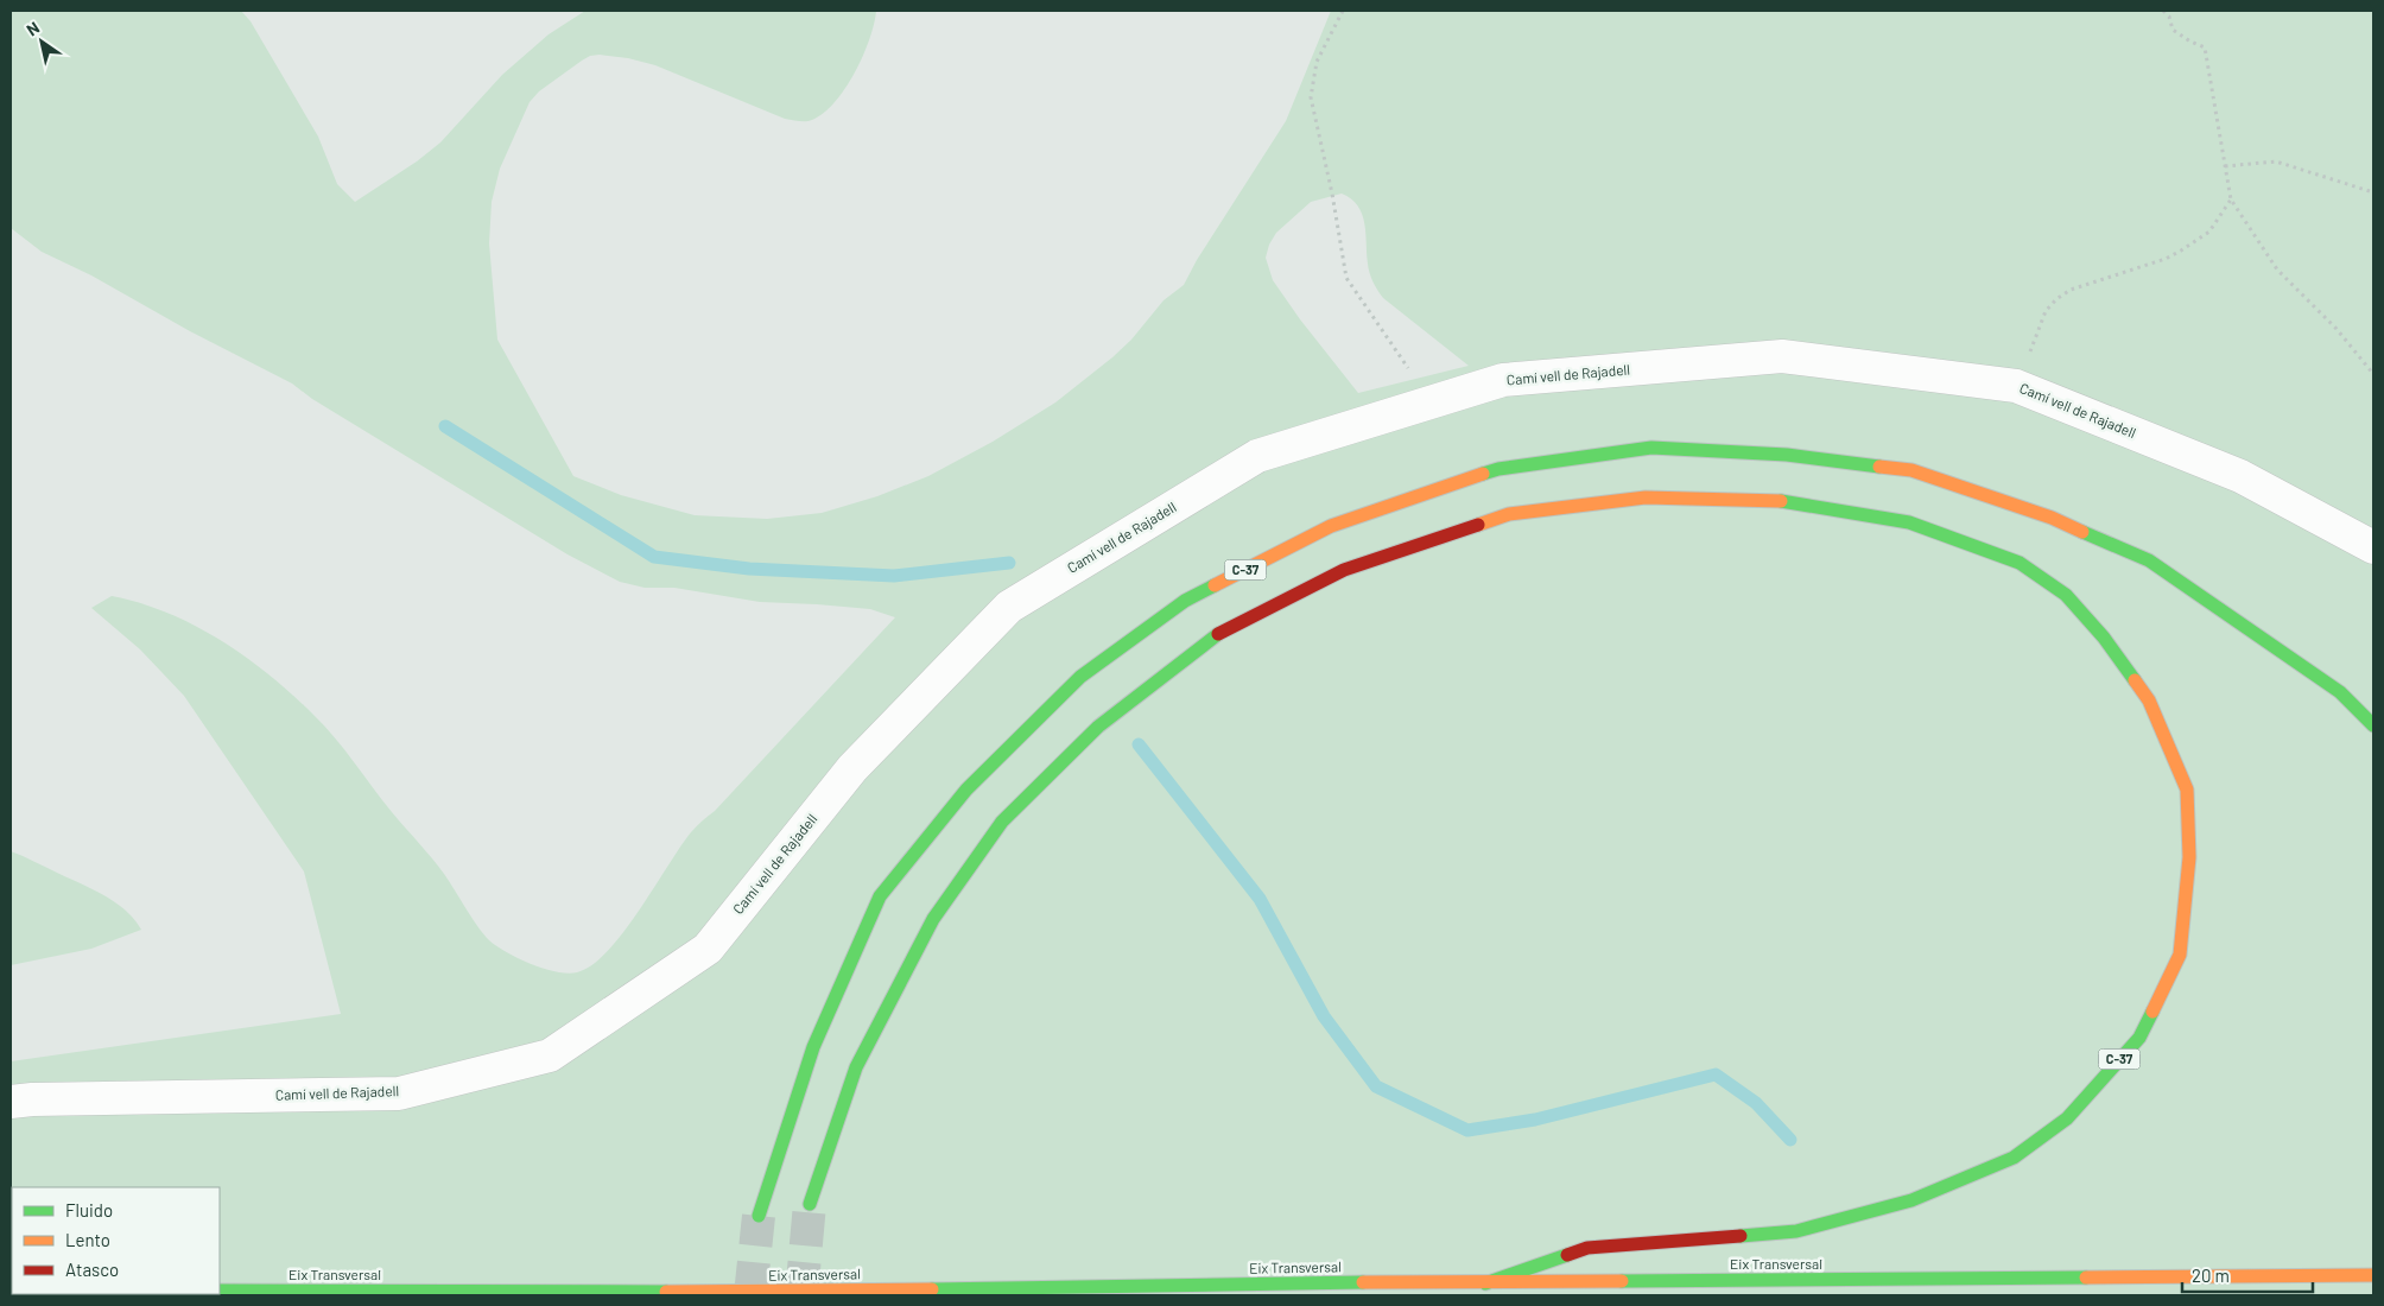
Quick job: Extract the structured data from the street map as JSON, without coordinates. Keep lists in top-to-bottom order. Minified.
{"streets":{"highway":["C-37","Eix Transversal"],"street":["Camí vell de Rajadell"]},"crossings":[["C-37","Eix Transversal"]],"legend":["Fluido","Lento","Atasco"],"scale_bar":"20 m","north":"top left"}
